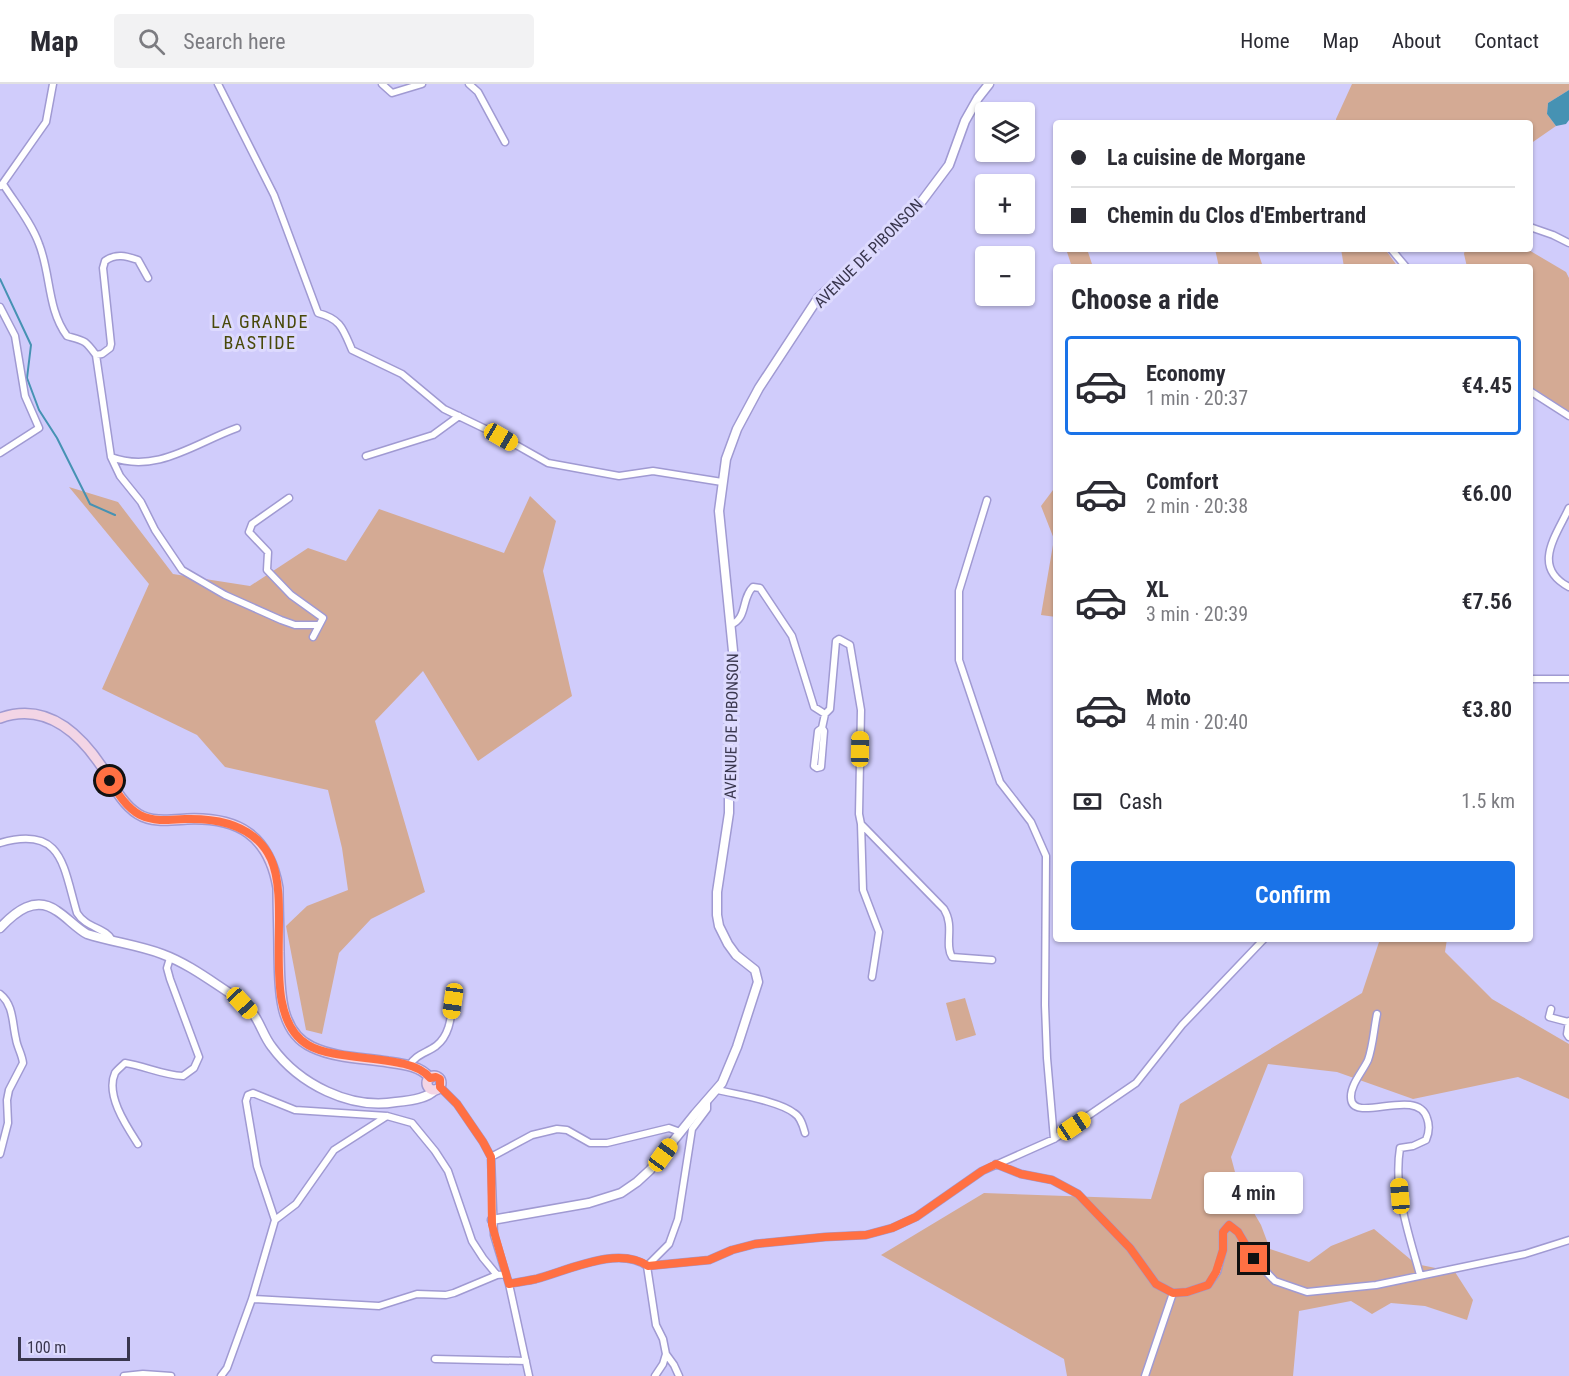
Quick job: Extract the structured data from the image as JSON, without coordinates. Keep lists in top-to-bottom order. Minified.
{"streets":{"street":["AVENUE DE PIBONSON"]},"districts":["LA GRANDE BASTIDE"],"scale_bar":"100 m","page":{"header":"Map","search":"Search here","nav":["Home","Map","About","Contact"],"map_buttons":["+","−"],"banner":["La cuisine de Morgane","Chemin du Clos d'Embertrand"],"heading":"Choose a ride","list":[{"name":"Economy","note":"1 min · 20:37","value":"€4.45"},{"name":"Comfort","note":"2 min · 20:38","value":"€6.00"},{"name":"XL","note":"3 min · 20:39","value":"€7.56"},{"name":"Moto","note":"4 min · 20:40","value":"€3.80"}],"pay":["Cash","1.5 km"],"buttons":"Confirm","bubble":"4 min","scale":"100 m"}}
